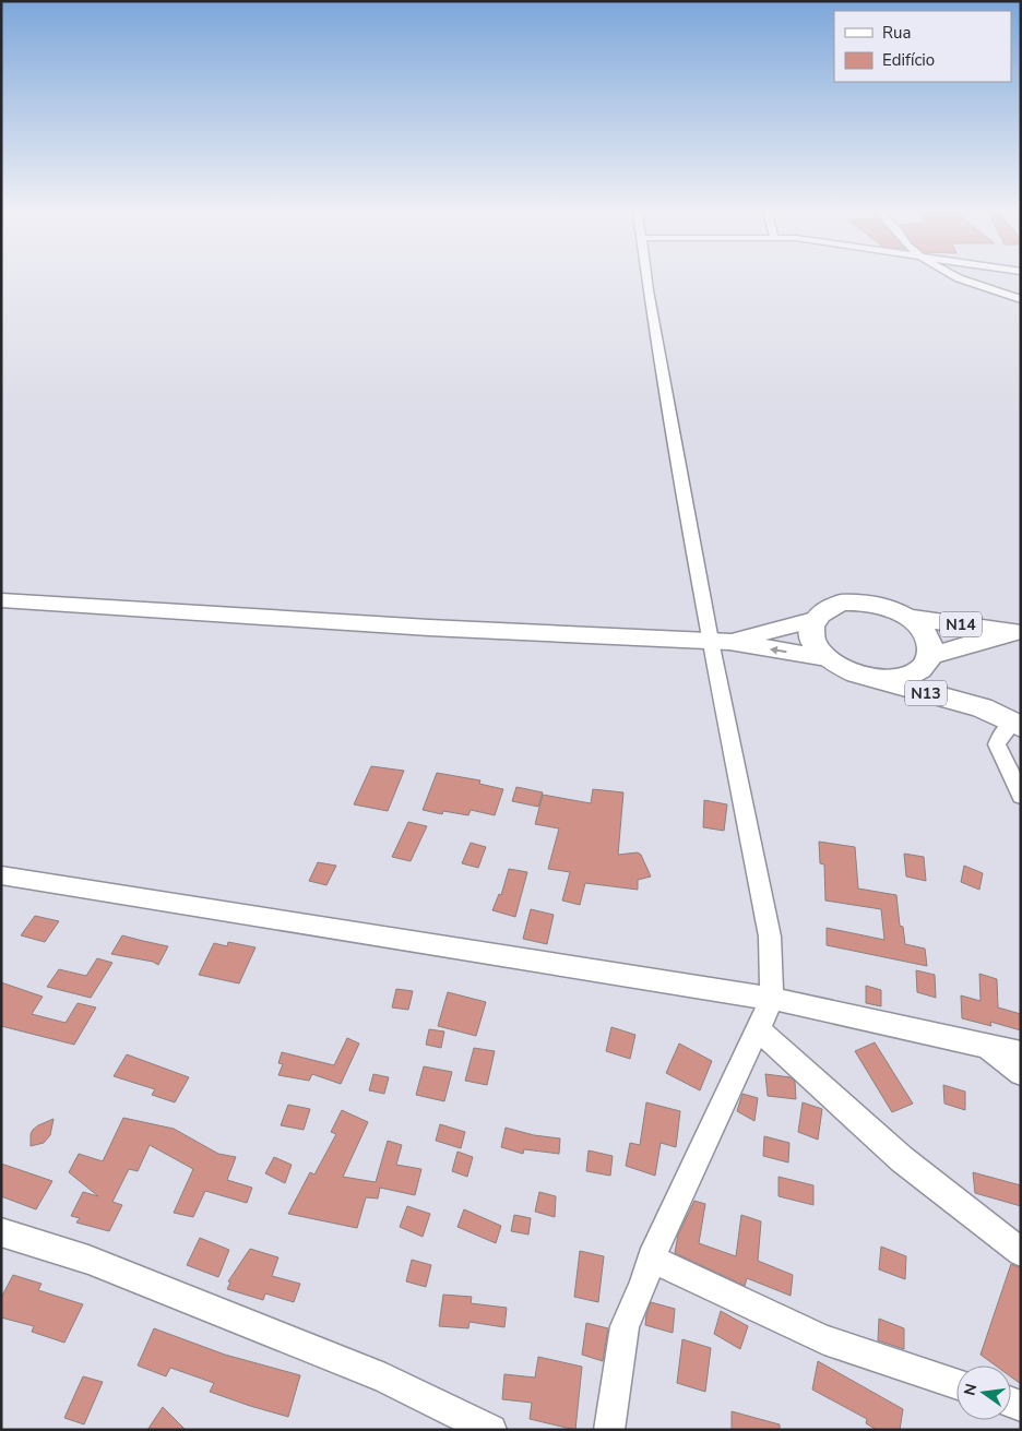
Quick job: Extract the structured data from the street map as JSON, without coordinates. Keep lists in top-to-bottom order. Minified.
{"streets":{"main road":["N14","N13"]},"crossings":[["N14","N13"]],"legend":["Rua","Edifício"],"north":"left"}
